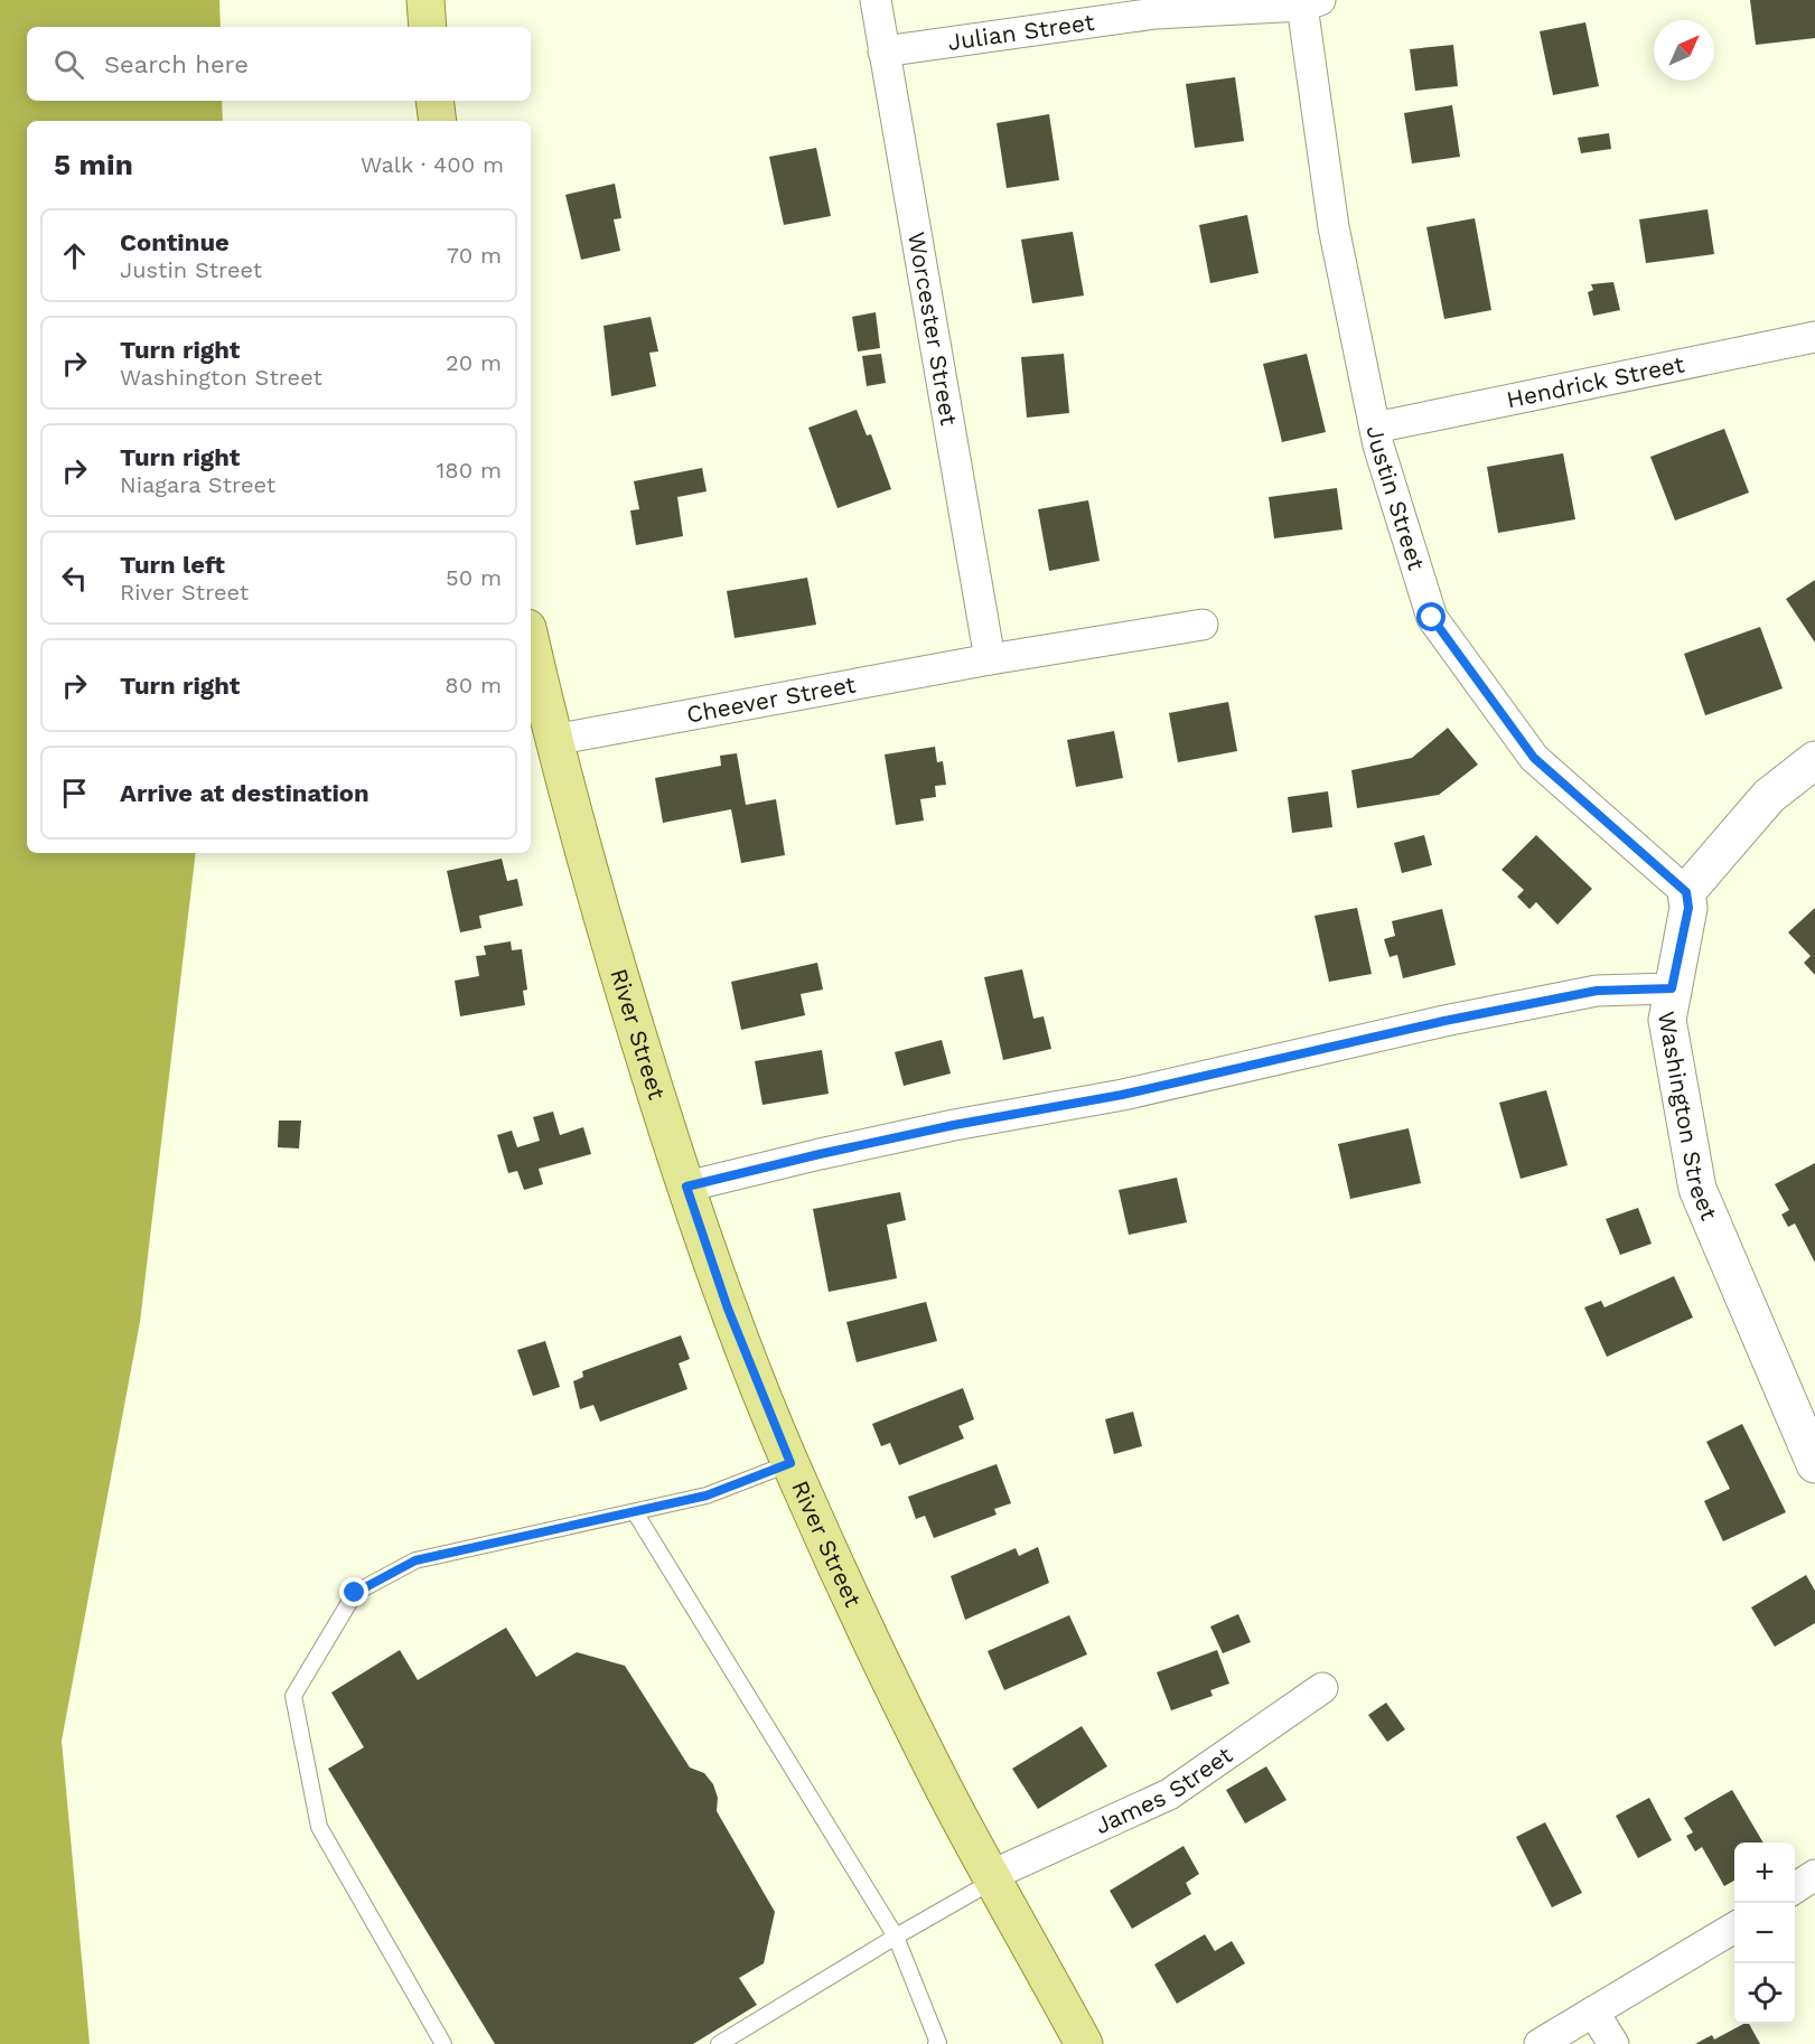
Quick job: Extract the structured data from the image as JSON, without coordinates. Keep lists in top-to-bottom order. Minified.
{"streets":{"main road":["River Street"],"street":["Julian Street","Worcester Street","Hendrick Street","Justin Street","Cheever Street","Washington Street","James Street"]},"crossings":[["Julian Street","Worcester Street"],["Julian Street","Justin Street"],["Worcester Street","Cheever Street"],["Hendrick Street","Justin Street"],["Justin Street","Washington Street"],["Cheever Street","River Street"],["River Street","James Street"]],"north":"top right","page":{"search":"Search here","heading":["5 min","Walk · 400 m"],"list":[["Continue","Justin Street","70 m"],["Turn right","Washington Street","20 m"],["Turn right","Niagara Street","180 m"],["Turn left","River Street","50 m"],["Turn right","80 m"],"Arrive at destination"],"map_buttons":["+","−"]}}
